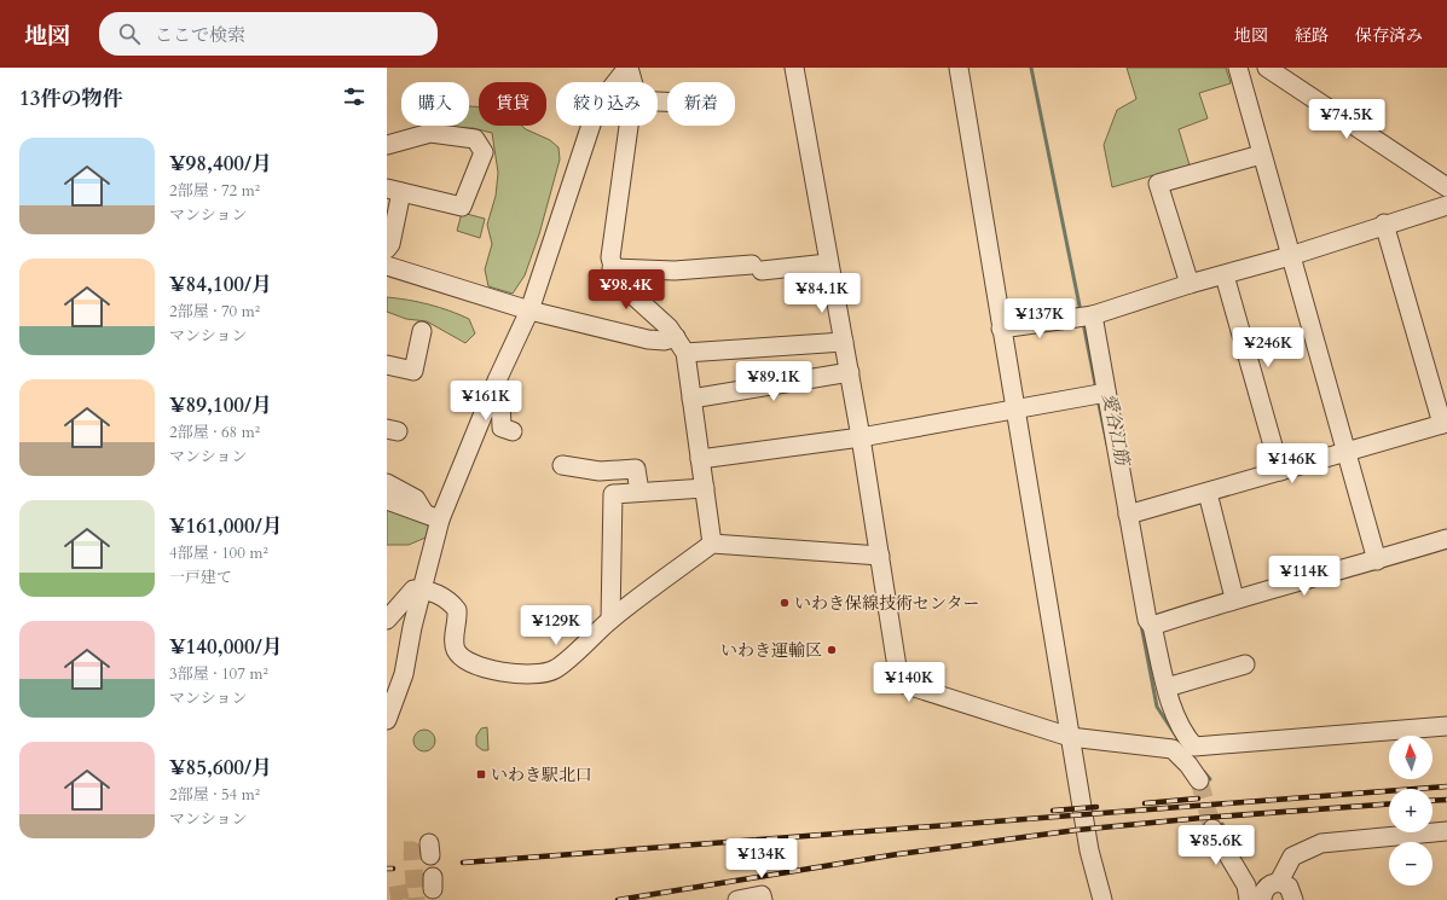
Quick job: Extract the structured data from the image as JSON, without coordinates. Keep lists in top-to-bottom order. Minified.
{"water":["愛谷江筋"],"places":{"other":["いわき保線技術センター","いわき運輸区"],"transit":["いわき駅北口"]},"north":"top","page":{"header":"地図","search":"ここで検索","nav":["地図","経路","保存済み"],"heading":"13件の物件","chip":["購入","賃貸","絞り込み","新着"],"price":["¥74.5K","¥98.4K","¥84.1K","¥137K","¥246K","¥89.1K","¥161K","¥146K","¥114K","¥129K","¥140K","¥85.6K","¥134K"],"list":[{"name":"¥98,400/月","note":"2部屋 · 72 m² · マンション"},{"name":"¥84,100/月","note":"2部屋 · 70 m² · マンション"},{"name":"¥89,100/月","note":"2部屋 · 68 m² · マンション"},{"name":"¥161,000/月","note":"4部屋 · 100 m² · 一戸建て"},{"name":"¥140,000/月","note":"3部屋 · 107 m² · マンション"},{"name":"¥85,600/月","note":"2部屋 · 54 m² · マンション"}],"map_buttons":["+","−"]}}
